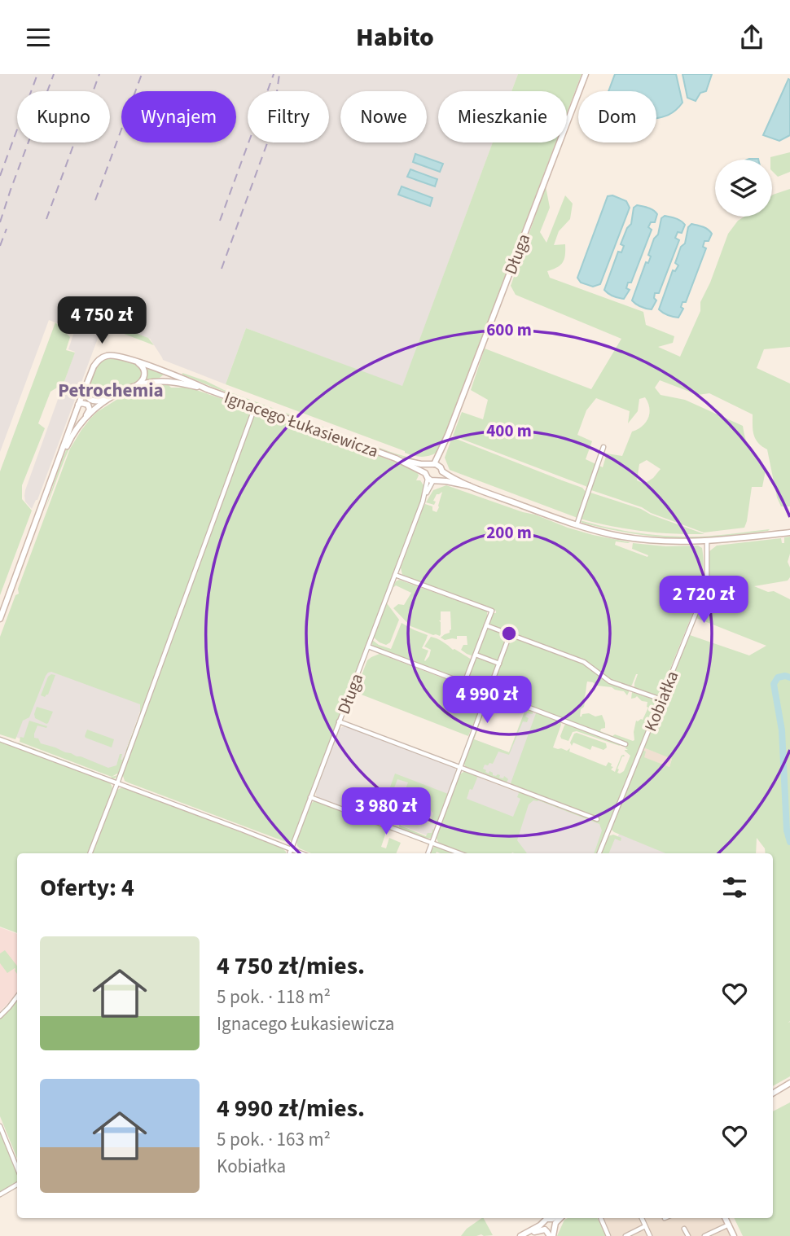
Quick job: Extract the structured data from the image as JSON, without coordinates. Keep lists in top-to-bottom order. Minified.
{"streets":{"main road":["Długa","Ignacego Łukasiewicza"],"street":["Kobiałka"]},"crossings":[["Długa","Ignacego Łukasiewicza"],["Ignacego Łukasiewicza","Kobiałka"]],"districts":["Petrochemia"],"page":{"header":"Habito","chip":["Kupno","Wynajem","Filtry","Nowe","Mieszkanie","Dom"],"price":["4 750 zł","2 720 zł","4 990 zł","3 980 zł"],"heading":"Oferty: 4","list":[{"name":"4 750 zł/mies.","note":"5 pok. · 118 m² · Ignacego Łukasiewicza"},{"name":"4 990 zł/mies.","note":"5 pok. · 163 m² · Kobiałka"}]},"rings":["600 m","400 m","200 m"]}
